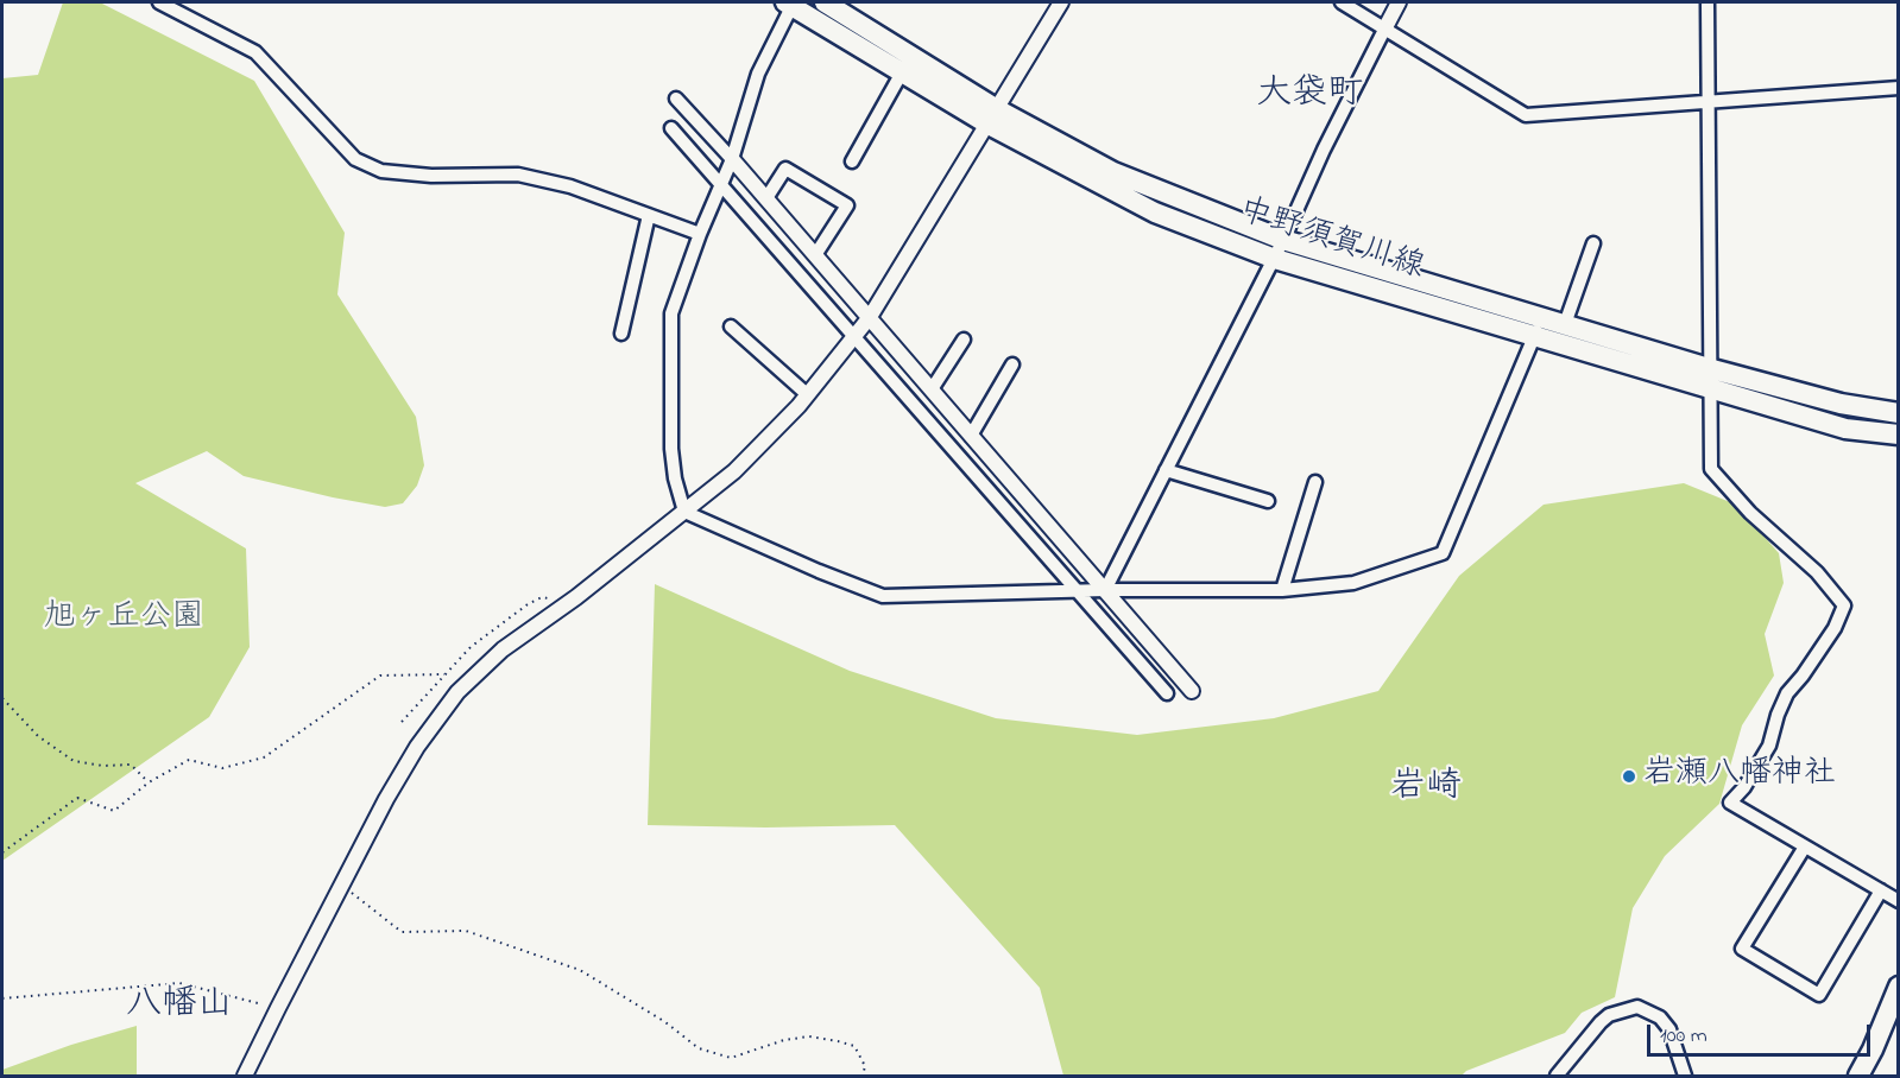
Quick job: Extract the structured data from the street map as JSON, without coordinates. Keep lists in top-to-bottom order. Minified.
{"streets":{"main road":["中野須賀川線"]},"districts":["大袋町","岩崎","八幡山"],"parks":["旭ヶ丘公園"],"places":["岩瀬八幡神社"],"scale_bar":"100 m"}
